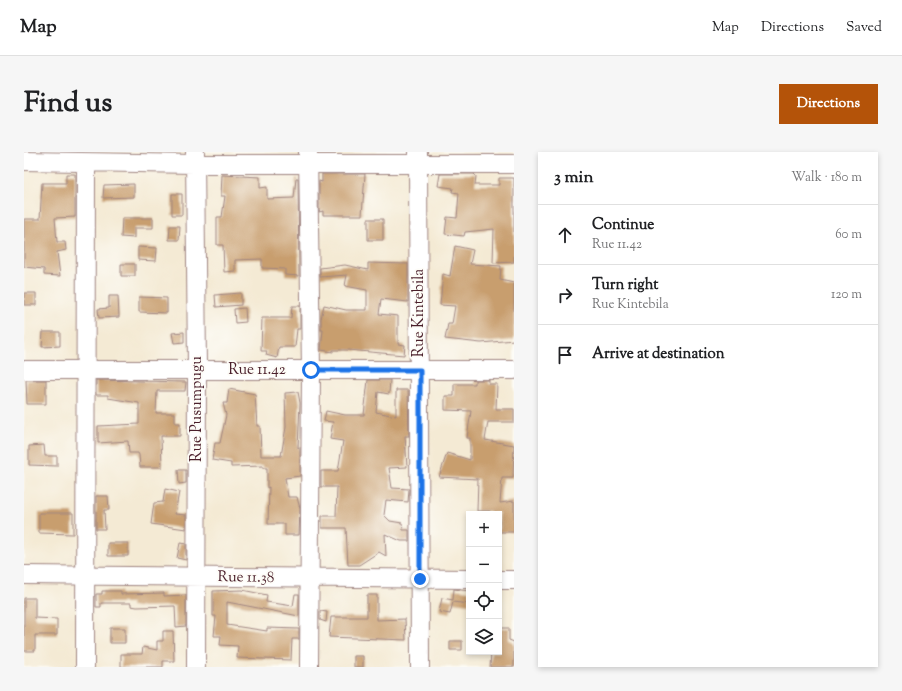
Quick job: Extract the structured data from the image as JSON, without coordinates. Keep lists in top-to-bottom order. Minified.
{"streets":{"street":["Rue Kintebila","Rue 11.42","Rue Pusumpugu","Rue 11.38"]},"crossings":[["Rue Kintebila","Rue 11.42"],["Rue Kintebila","Rue 11.38"],["Rue 11.42","Rue Pusumpugu"],["Rue Pusumpugu","Rue 11.38"]],"page":{"header":"Map","nav":["Map","Directions","Saved"],"title":"Find us","buttons":"Directions","heading":["3 min","Walk · 180 m"],"list":[["Continue","Rue 11.42","60 m"],["Turn right","Rue Kintebila","120 m"],"Arrive at destination"],"map_buttons":["+","−"]}}
